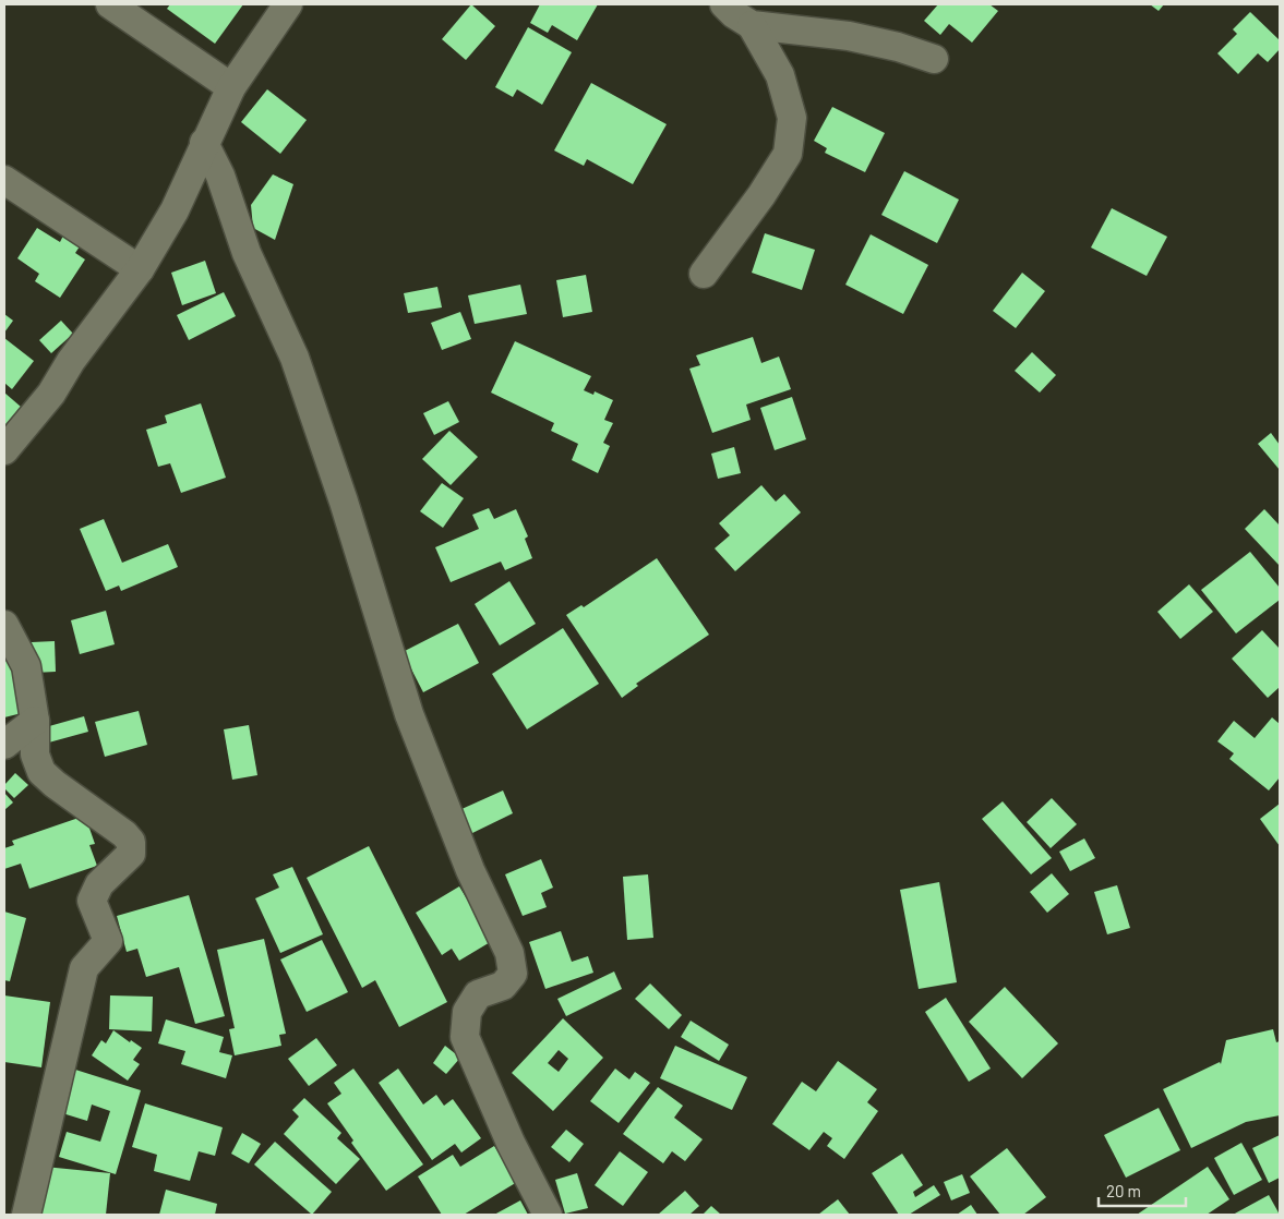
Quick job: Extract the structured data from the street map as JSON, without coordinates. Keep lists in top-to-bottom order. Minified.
{"scale_bar":"20 m"}
